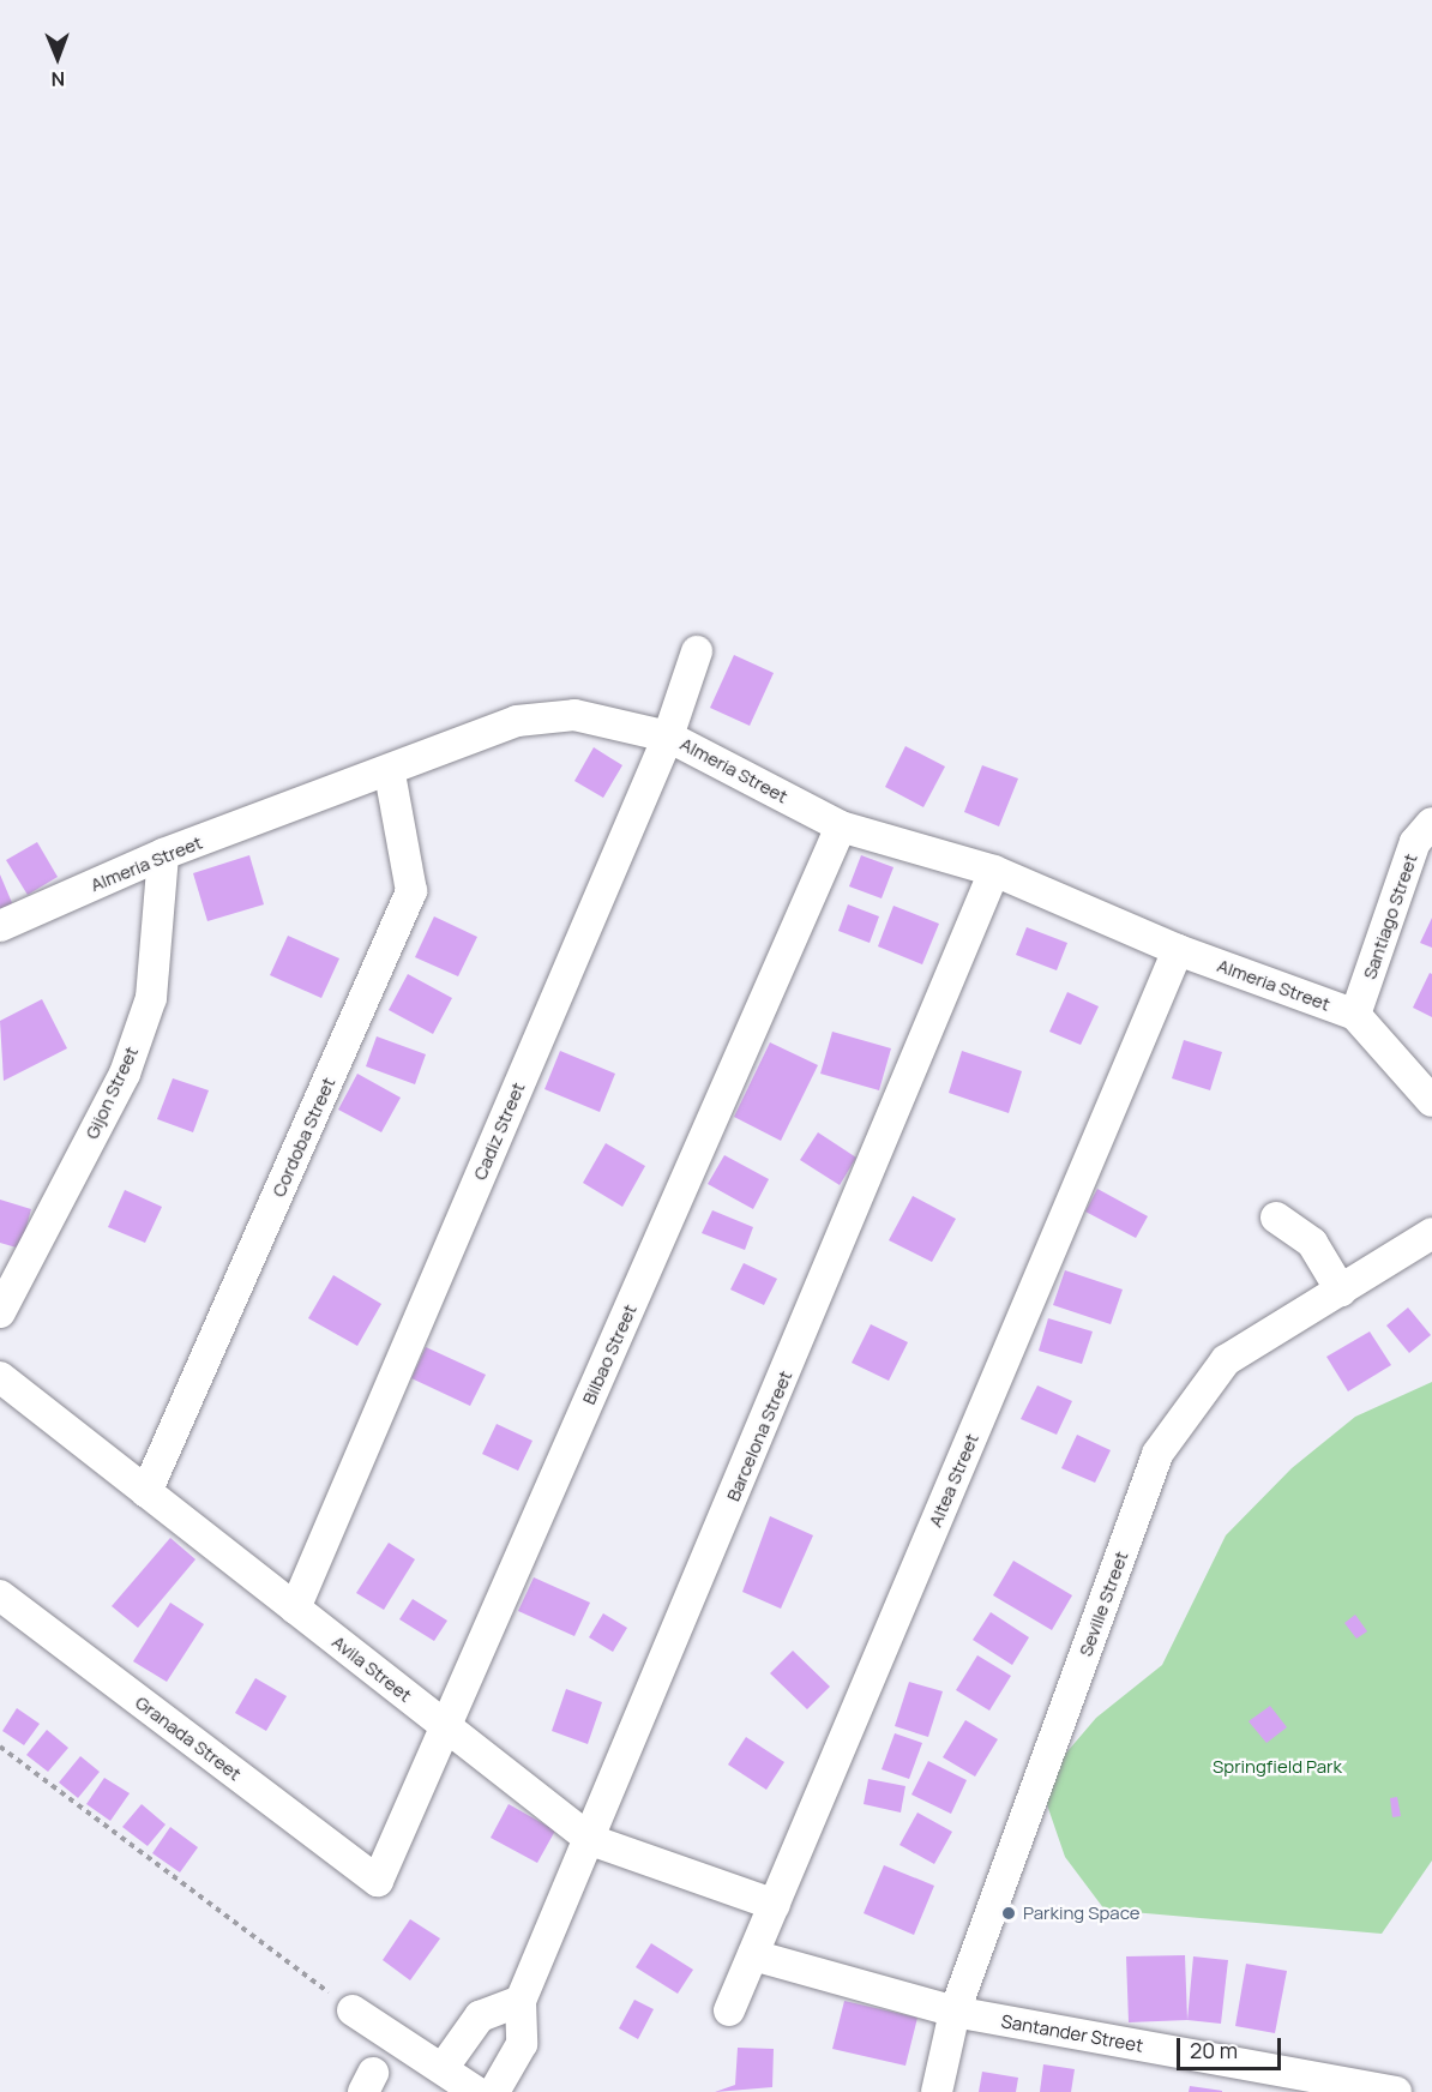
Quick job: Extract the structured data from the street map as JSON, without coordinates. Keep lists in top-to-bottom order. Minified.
{"streets":{"street":["Almeria Street","Santiago Street","Gijon Street","Cadiz Street","Cordoba Street","Bilbao Street","Barcelona Street","Altea Street","Seville Street","Avila Street","Granada Street","Santander Street"]},"crossings":[["Almeria Street","Santiago Street"],["Almeria Street","Gijon Street"],["Almeria Street","Cadiz Street"],["Almeria Street","Cordoba Street"],["Almeria Street","Bilbao Street"],["Almeria Street","Barcelona Street"],["Almeria Street","Altea Street"],["Cadiz Street","Avila Street"],["Cordoba Street","Avila Street"],["Bilbao Street","Avila Street"],["Bilbao Street","Granada Street"],["Barcelona Street","Avila Street"],["Altea Street","Avila Street"],["Altea Street","Santander Street"],["Seville Street","Santander Street"]],"parks":["Springfield Park"],"places":["Parking Space"],"scale_bar":"20 m","north":"bottom"}
